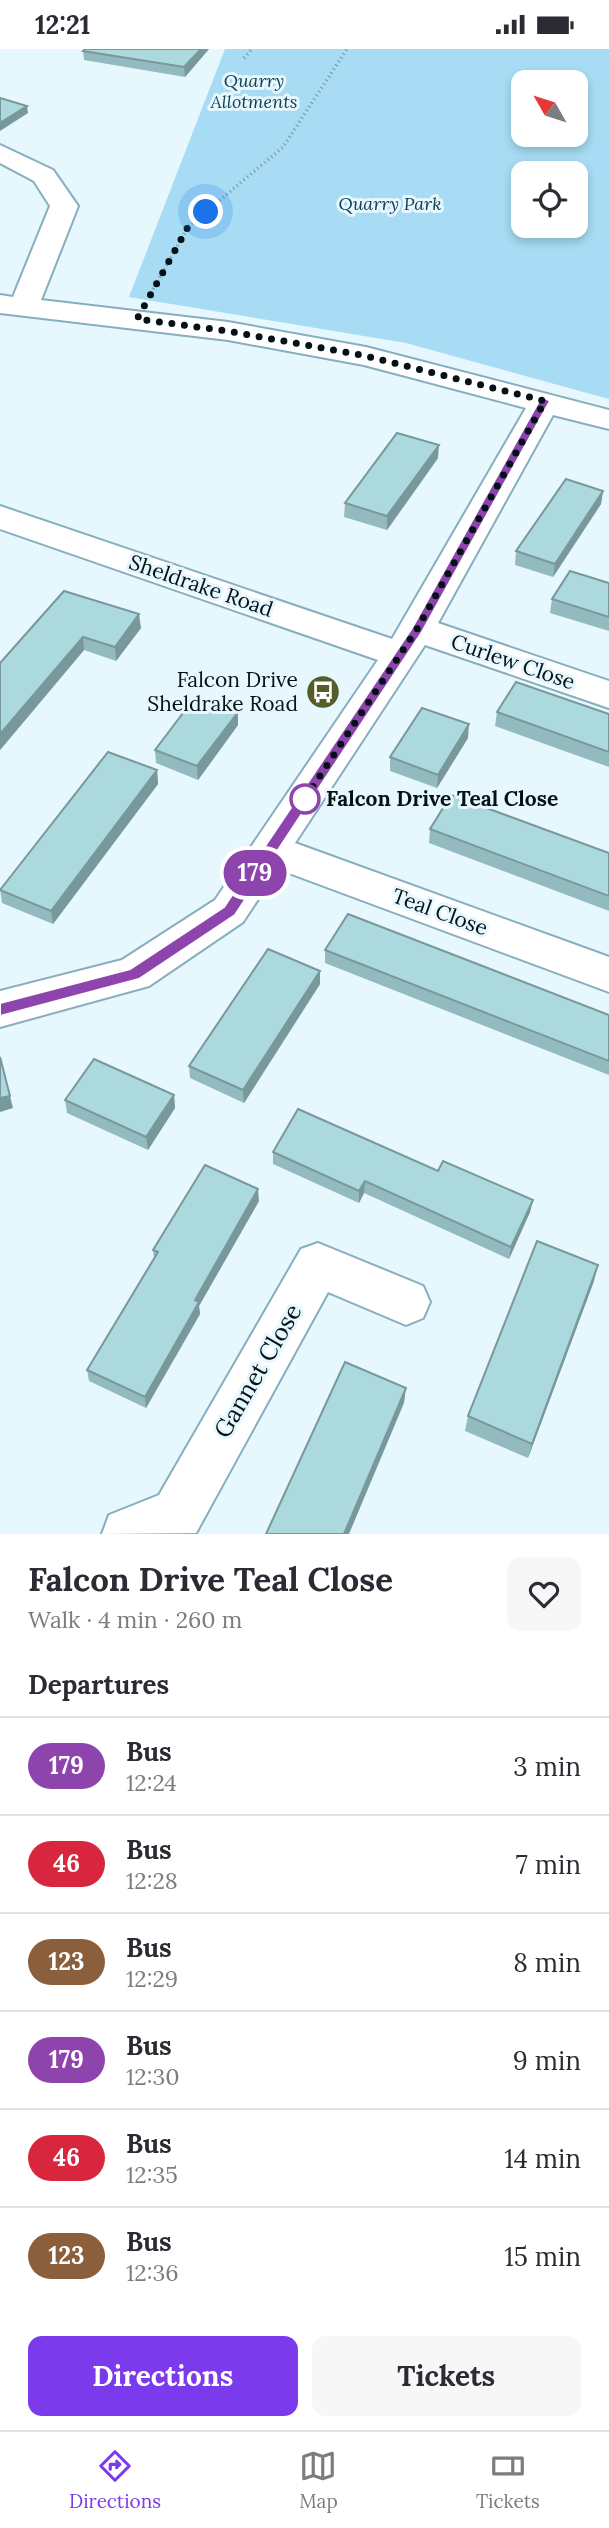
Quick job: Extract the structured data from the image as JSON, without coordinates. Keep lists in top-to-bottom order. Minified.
{"streets":{"street":["Sheldrake Road","Curlew Close","Teal Close","Gannet Close"]},"crossings":[["Sheldrake Road","Curlew Close"]],"parks":["Quarry Allotments","Quarry Park"],"places":{"bus stop":["Falcon Drive Sheldrake Road"],"other":["Falcon Drive Teal Close"]},"lines":["bus line 179"],"north":"top left","page":{"status":"12:21","on_map":"179","heading":[["Falcon Drive Teal Close","Walk · 4 min · 260 m"],"Departures"],"list":[{"mark":"179","name":"Bus","note":"12:24","value":"3 min"},{"mark":"46","name":"Bus","note":"12:28","value":"7 min"},{"mark":"123","name":"Bus","note":"12:29","value":"8 min"},{"mark":"179","name":"Bus","note":"12:30","value":"9 min"},{"mark":"46","name":"Bus","note":"12:35","value":"14 min"},{"mark":"123","name":"Bus","note":"12:36","value":"15 min"}],"buttons":["Directions","Tickets"],"tabs":["Directions","Map","Tickets"]}}
